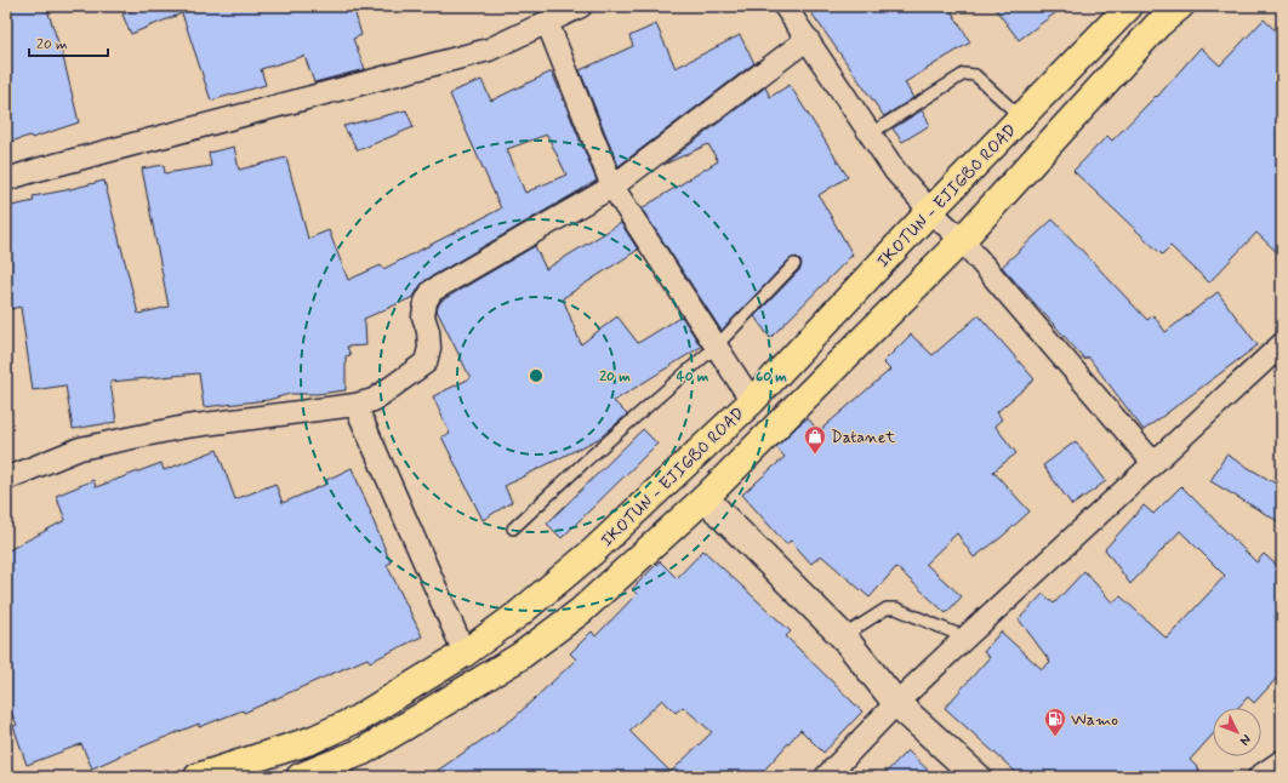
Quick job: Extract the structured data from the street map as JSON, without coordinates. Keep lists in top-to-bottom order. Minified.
{"streets":{"main road":["IKOTUN - EJIGBO ROAD"]},"places":{"shop":["Datanet"],"fuel station":["Wamo"]},"scale_bar":"20 m","north":"bottom right","rings":["20 m","40 m","60 m"]}
